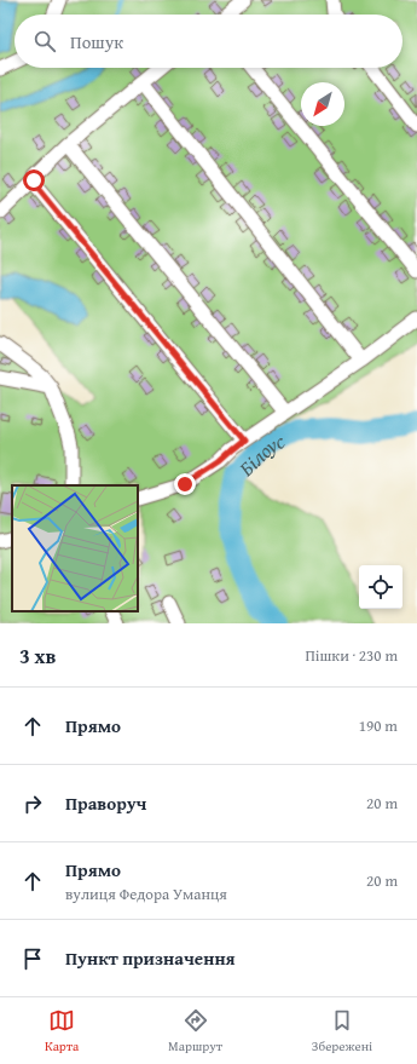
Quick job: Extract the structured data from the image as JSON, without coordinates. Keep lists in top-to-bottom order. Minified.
{"water":["Білоус"],"north":"bottom left","page":{"search":"Пошук","heading":["3 хв","Пішки · 230 m"],"list":[["Прямо","190 m"],["Праворуч","20 m"],["Прямо","вулиця Федора Уманця","20 m"],"Пункт призначення"],"nav":["Карта","Маршрут","Збережені"]}}
